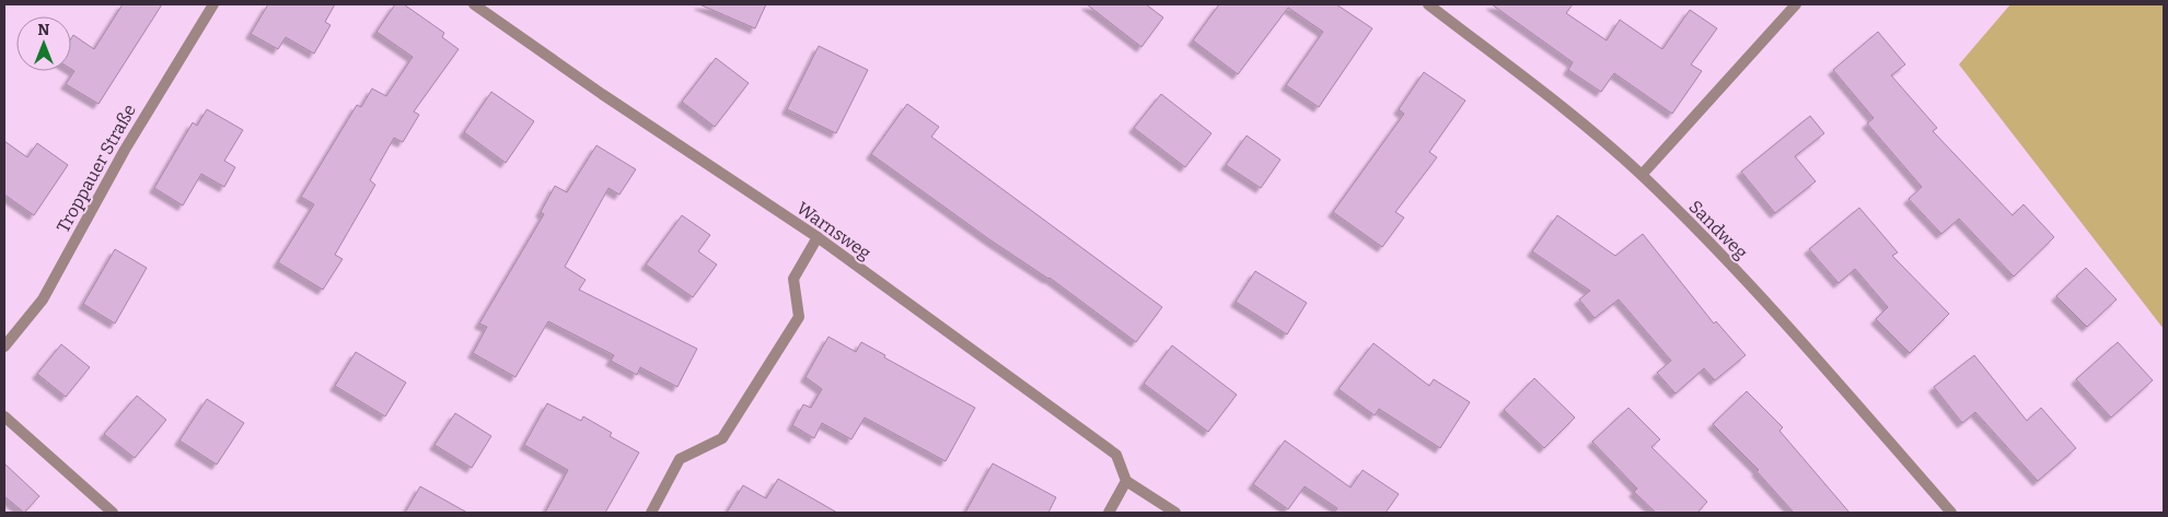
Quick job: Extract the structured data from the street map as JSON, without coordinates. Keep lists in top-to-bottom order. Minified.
{"streets":{"street":["Troppauer Straße","Sandweg","Warnsweg"]},"north":"top"}
